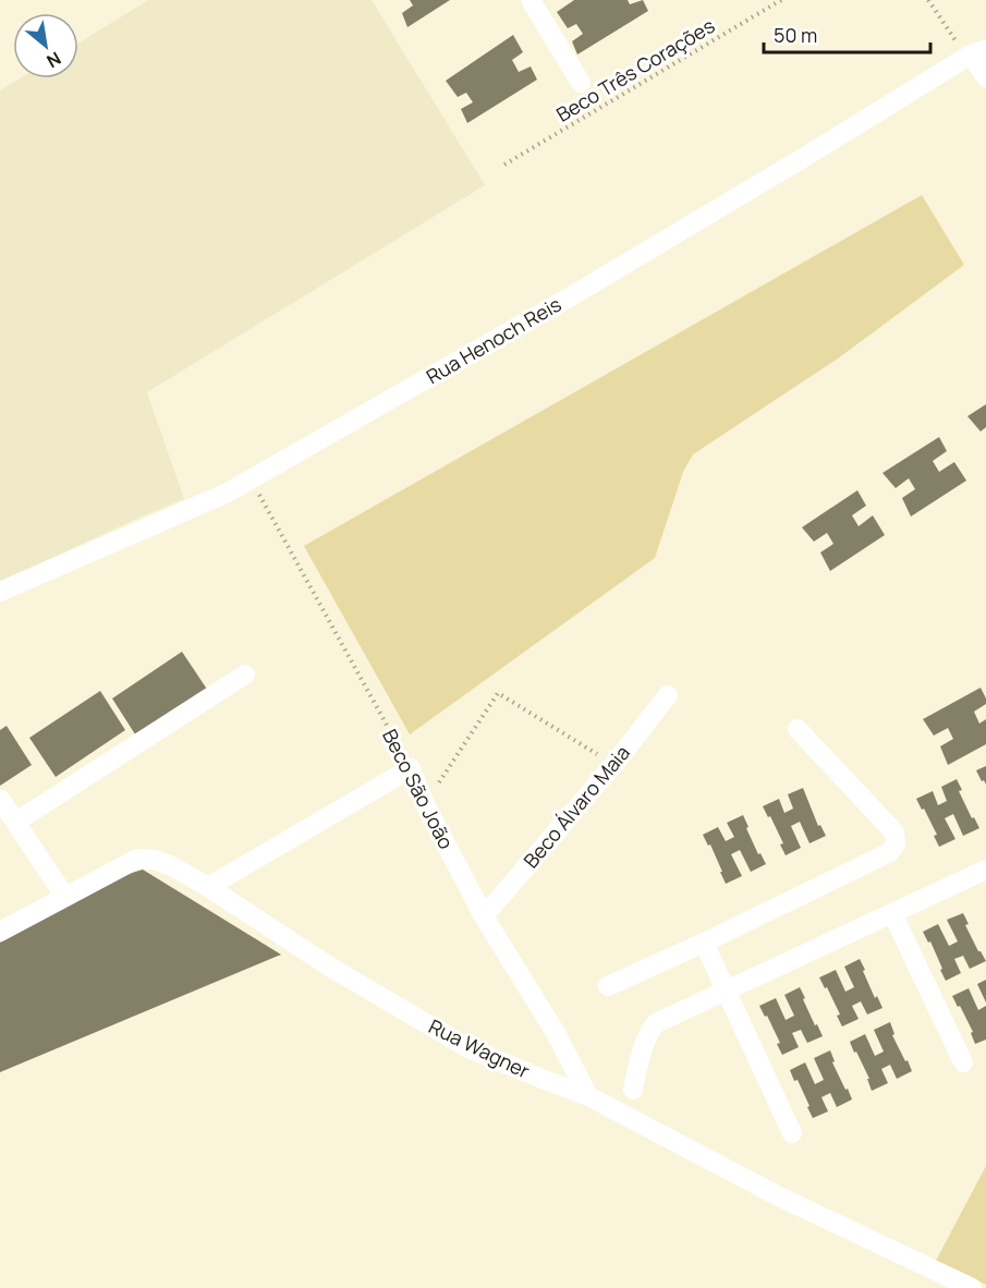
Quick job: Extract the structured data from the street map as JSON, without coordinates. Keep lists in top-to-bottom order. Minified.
{"streets":{"street":["Rua Henoch Reis","Beco São João","Beco Álvaro Maia","Rua Wagner"],"path":["Beco Três Corações"]},"crossings":[["Rua Henoch Reis","Beco São João"],["Beco São João","Beco Álvaro Maia"],["Beco São João","Rua Wagner"]],"scale_bar":"50 m","north":"bottom right"}
